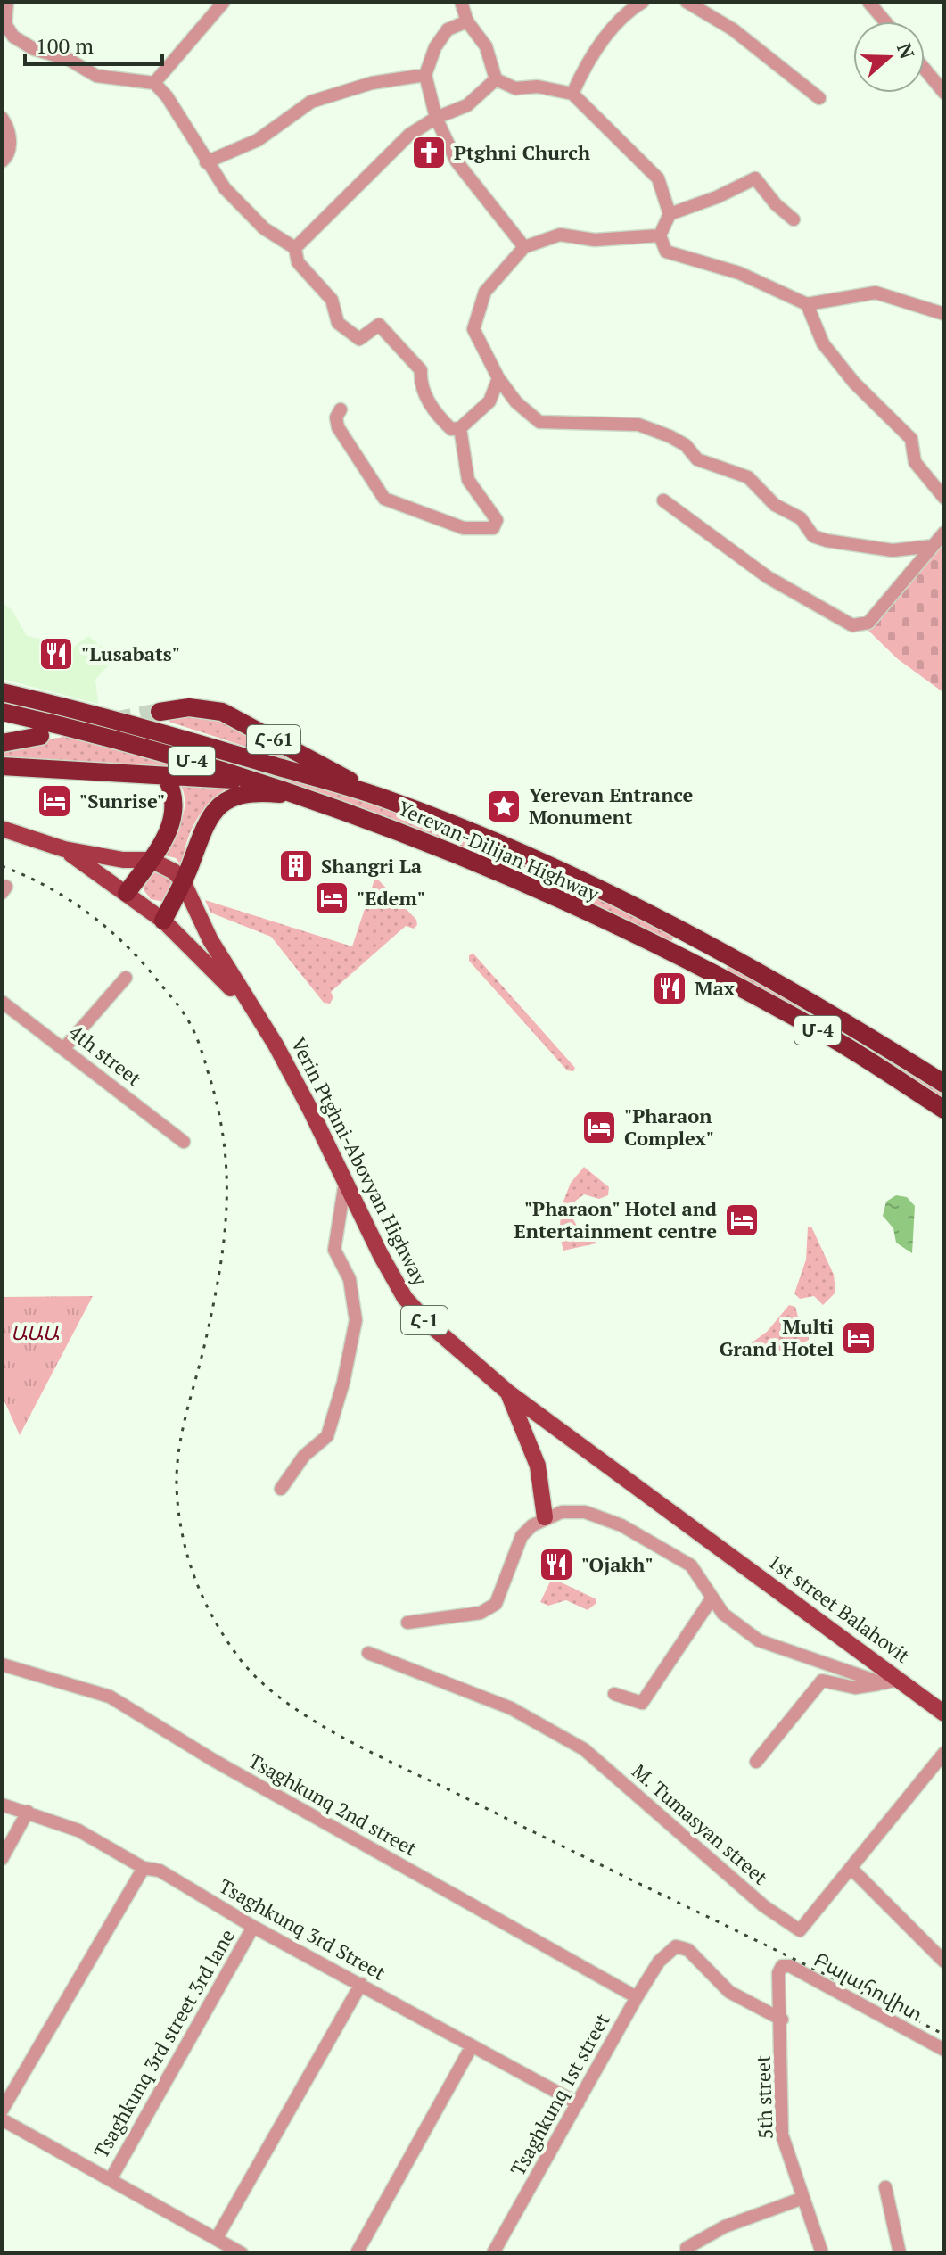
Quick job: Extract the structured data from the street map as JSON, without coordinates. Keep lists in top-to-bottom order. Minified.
{"streets":{"highway":["Հ-61","Մ-4","Yerevan-Dilijan Highway"],"main road":["Verin Ptghni-Abovyan Highway","Հ-1","1st street Balahovit"],"street":["4th street","Tsaghkunq 2nd street","M. Tumasyan street","Tsaghkunq 3rd Street","Բալահովիտ","Tsaghkunq 3rd street 3rd lane","Tsaghkunq 1st street","5th street"]},"crossings":[["Հ-61","Yerevan-Dilijan Highway"],["Verin Ptghni-Abovyan Highway","1st street Balahovit"],["Tsaghkunq 2nd street","Tsaghkunq 1st street"],["Tsaghkunq 3rd Street","Tsaghkunq 3rd street 3rd lane"],["Tsaghkunq 3rd Street","Tsaghkunq 1st street"],["Բալահովիտ","Tsaghkunq 1st street"],["Բալահովիտ","5th street"],["Tsaghkunq 1st street","5th street"]],"parks":["ԱԱԱ"],"places":{"church":["Ptghni Church"],"restaurant":["\"Lusabats\"","Max","\"Ojakh\""],"hotel":["\"Sunrise\"","\"Edem\"","\"Pharaon Complex\"","\"Pharaon\" Hotel and Entertainment centre","Multi Grand Hotel"],"place":["Yerevan Entrance Monument"],"building":["Shangri La"]},"scale_bar":"100 m","north":"right"}
